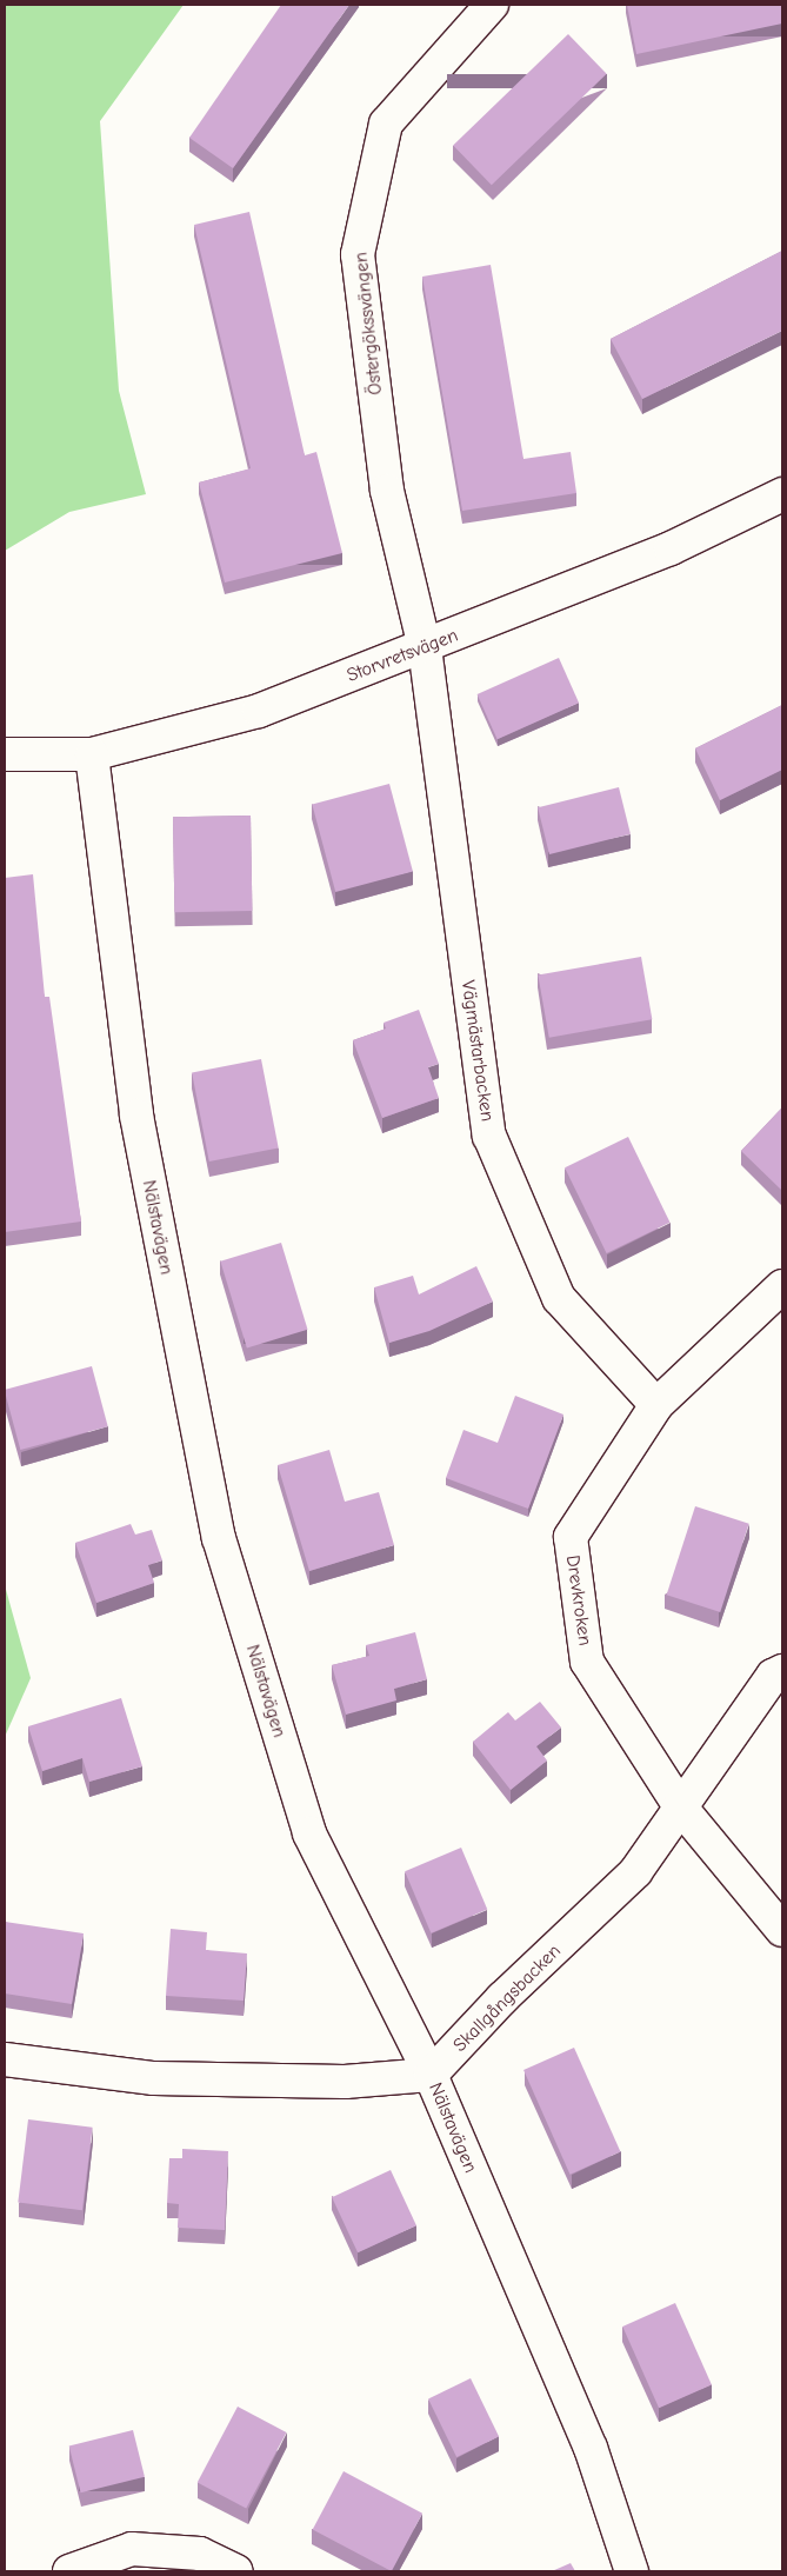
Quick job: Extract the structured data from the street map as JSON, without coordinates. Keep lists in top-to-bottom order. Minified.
{"streets":{"street":["Östergökssvängen","Storvretsvägen","Vägmästarbacken","Nälstavägen","Drevkroken","Skallgångsbacken"]},"crossings":[["Östergökssvängen","Storvretsvägen"],["Östergökssvängen","Vägmästarbacken"],["Storvretsvägen","Vägmästarbacken"],["Storvretsvägen","Nälstavägen"],["Vägmästarbacken","Drevkroken"],["Nälstavägen","Skallgångsbacken"],["Drevkroken","Skallgångsbacken"]]}
